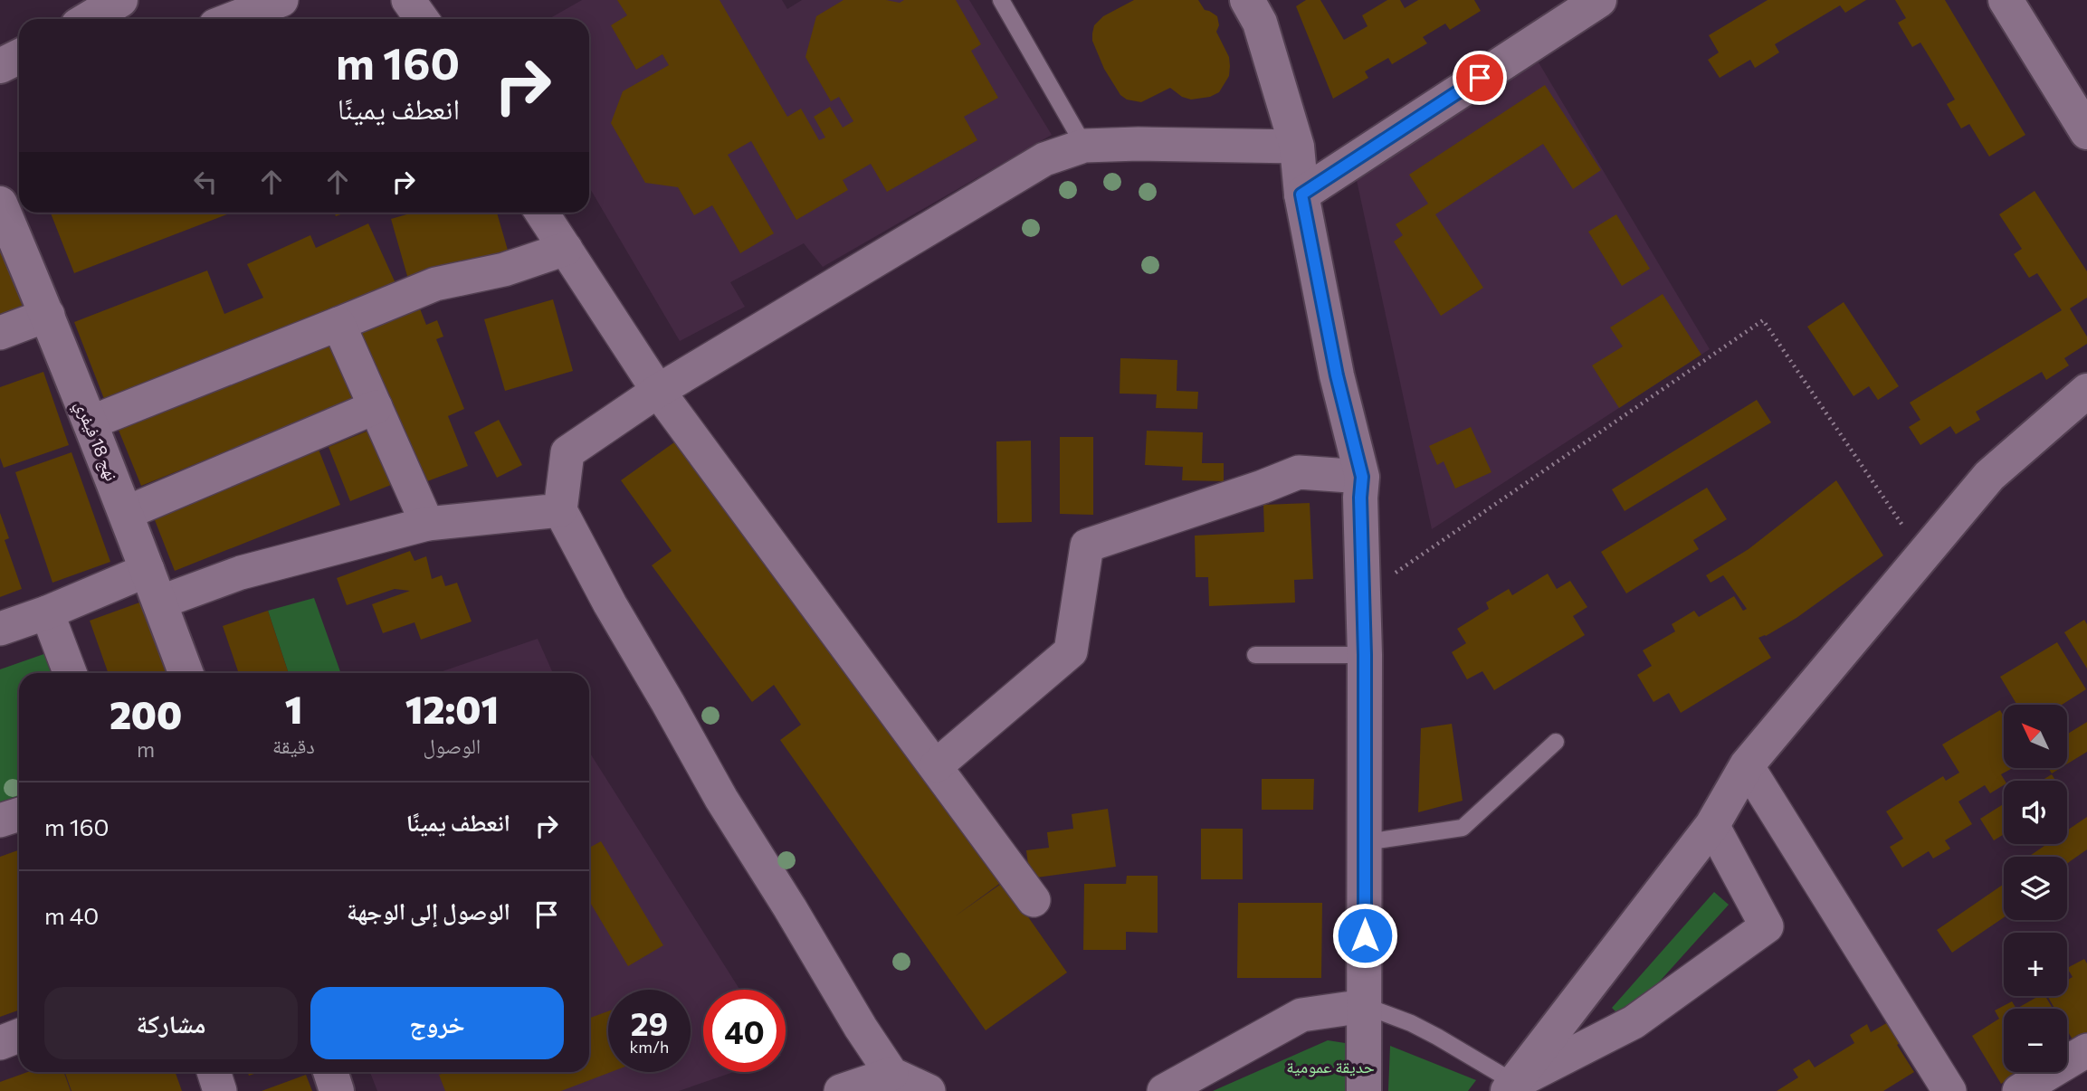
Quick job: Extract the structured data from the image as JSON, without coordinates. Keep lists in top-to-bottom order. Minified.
{"streets":{"street":["نهج 18 فيفري"]},"parks":["حديقة عمومية"],"north":"top left","page":{"turn":["160 m","انعطف يمينًا"],"eta":["12:01","الوصول","1","دقيقة","200","m"],"map_buttons":["+","−"],"list":[{"name":"انعطف يمينًا","value":"160 m"},{"name":"الوصول إلى الوجهة","value":"40 m"}],"buttons":["خروج","مشاركة"],"speed":"29 km/h","limit":"40"}}
